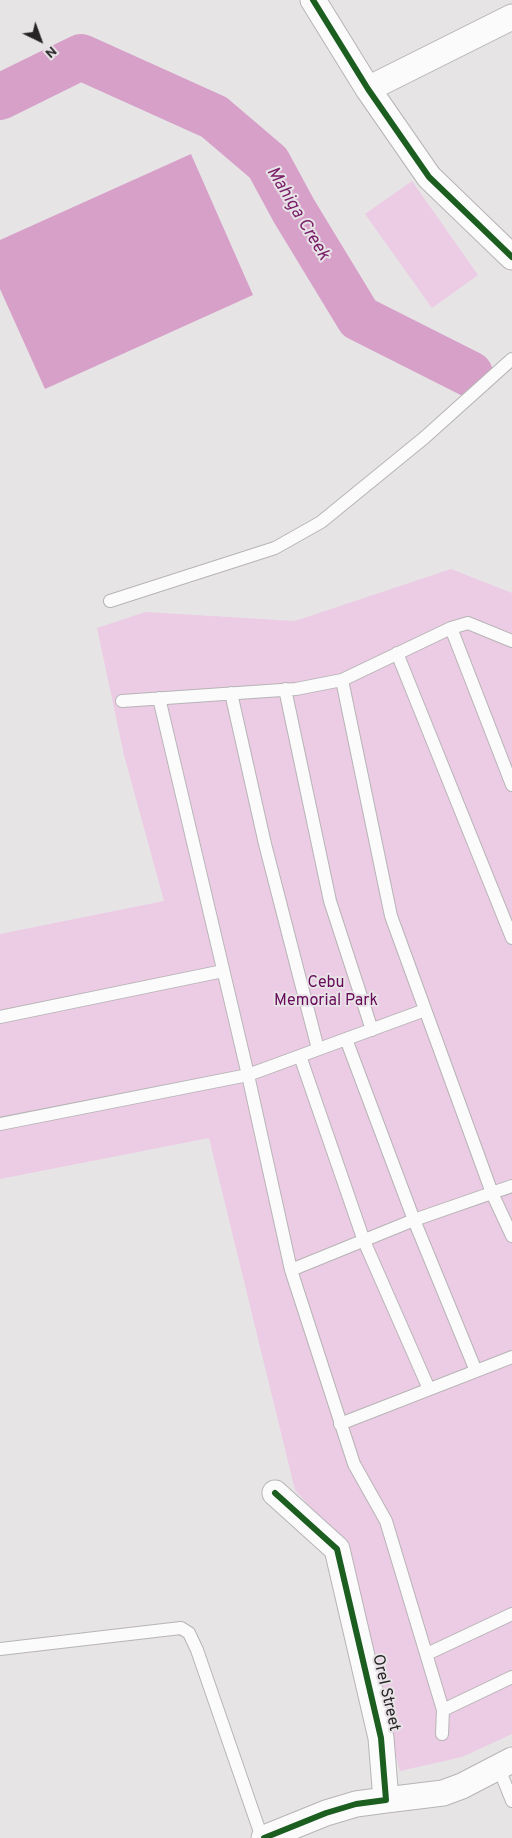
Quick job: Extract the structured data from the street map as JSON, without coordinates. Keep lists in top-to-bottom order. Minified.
{"streets":{"street":["Orel Street"]},"water":["Mahiga Creek"],"parks":["Cebu Memorial Park"],"north":"bottom right"}
